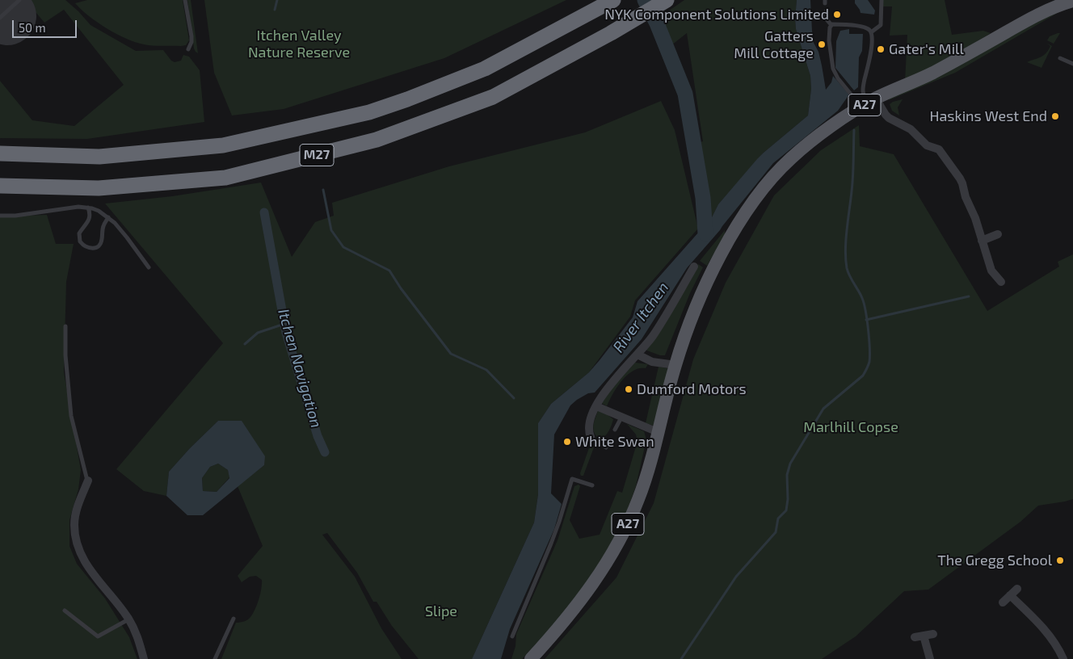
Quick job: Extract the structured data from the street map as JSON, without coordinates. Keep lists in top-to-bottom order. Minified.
{"streets":{"highway":["M27"],"main road":["A27"]},"water":["River Itchen","Itchen Navigation"],"parks":["Itchen Valley Nature Reserve","Marlhill Copse","Slipe"],"places":["NYK Component Solutions Limited","Gatters Mill Cottage","Gater's Mill","Haskins West End","Dumford Motors","White Swan","The Gregg School"],"scale_bar":"50 m"}
